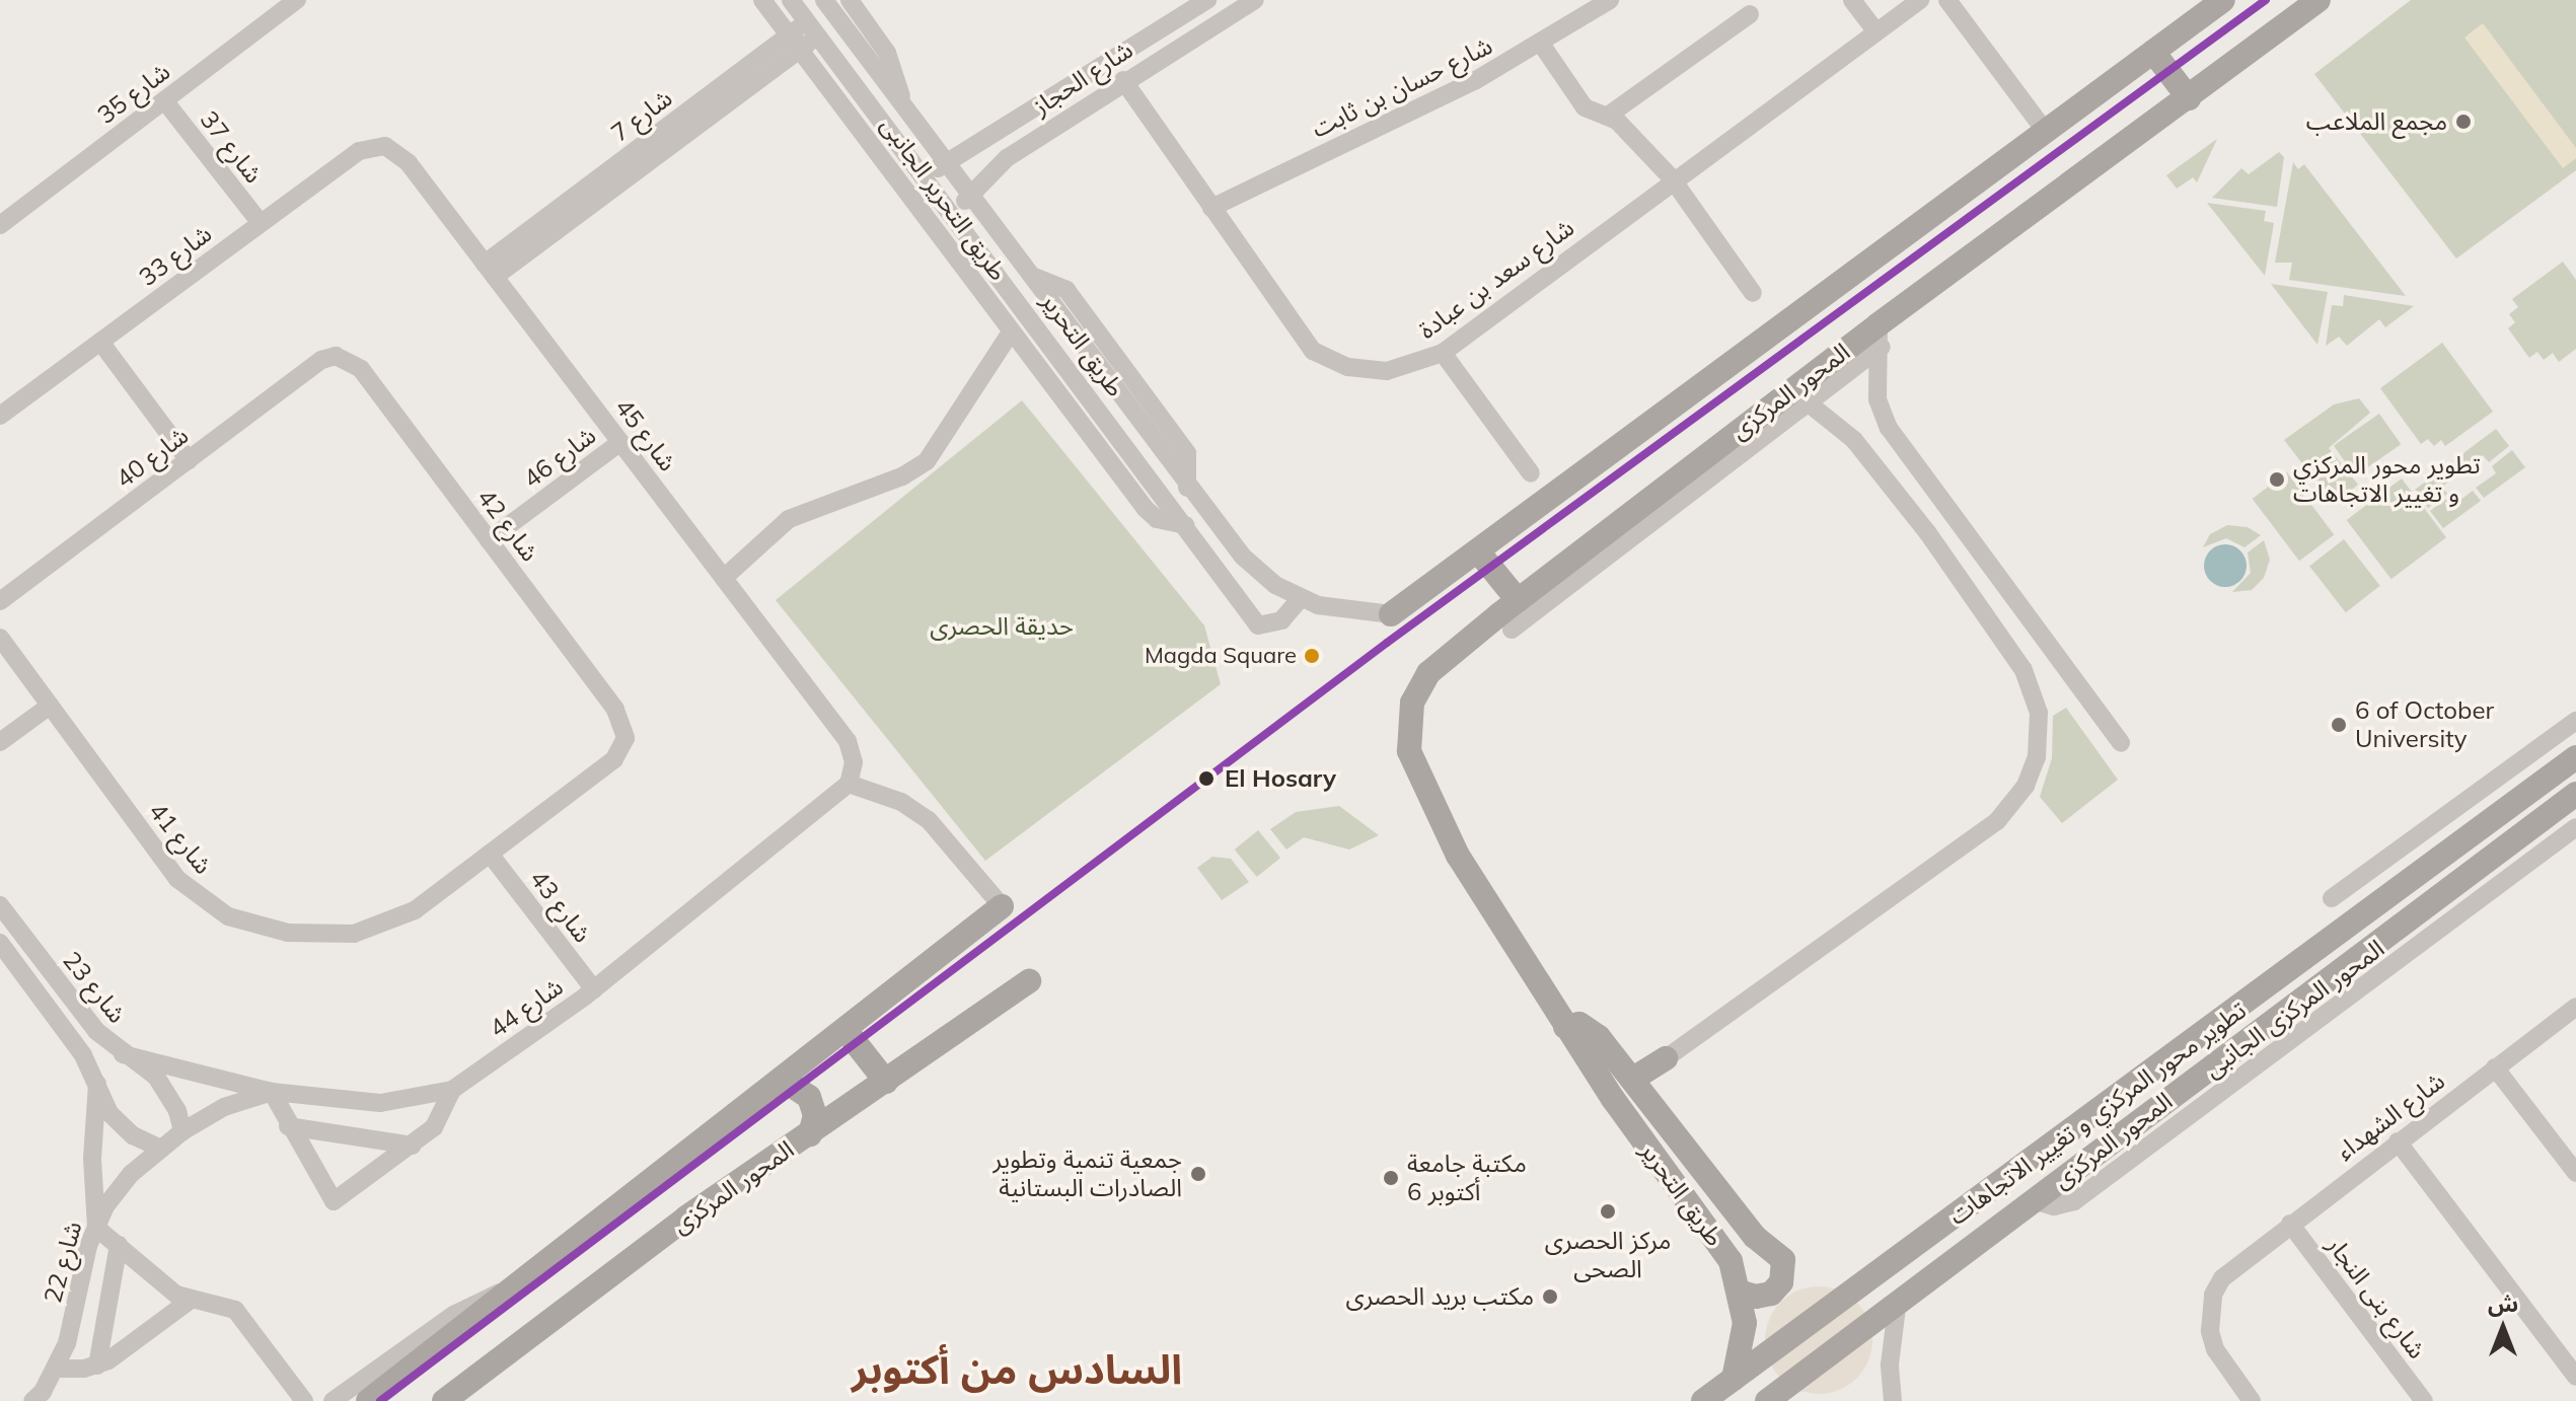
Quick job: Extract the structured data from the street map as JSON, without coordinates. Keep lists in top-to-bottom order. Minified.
{"streets":{"main road":["طريق التحرير","المحور المركزى","تطوير محور المركزي و تغيير الاتجاهات"],"street":["شارع الحجاز","شارع حسان بن ثابت","شارع 35","شارع 7","شارع 37","طريق التحرير الجانبى","شارع 33","شارع سعد بن عبادة","شارع 45","شارع 40","شارع 46","شارع 42","شارع 41","شارع 43","شارع 23","شارع 44","المحور المركزى الجانبى","شارع الشهداء","شارع 22","شارع بنى النجار"]},"crossings":[["شارع الحجاز","شارع سعد بن عبادة"],["شارع الحجاز","طريق التحرير"],["شارع حسان بن ثابت","شارع سعد بن عبادة"],["شارع 35","شارع 37"],["شارع 7","طريق التحرير الجانبى"],["شارع 7","طريق التحرير"],["شارع 7","شارع 45"],["شارع 37","شارع 33"],["طريق التحرير الجانبى","طريق التحرير"],["شارع 33","شارع 45"],["طريق التحرير","المحور المركزى"],["طريق التحرير","تطوير محور المركزي و تغيير الاتجاهات"],["المحور المركزى","المحور المركزى الجانبى"],["شارع 45","شارع 46"],["شارع 45","شارع 44"],["شارع 40","شارع 42"],["شارع 46","شارع 42"],["شارع 42","شارع 41"],["شارع 41","شارع 43"],["شارع 43","شارع 44"],["شارع 23","شارع 44"],["شارع 23","شارع 22"],["شارع 44","شارع 22"],["شارع الشهداء","شارع بنى النجار"]],"districts":["السادس من أكتوبر"],"parks":["حديقة الحصرى"],"places":["مجمع الملاعب","تطوير محور المركزي و تغيير الاتجاهات","Magda Square","6 of October University","El Hosary","جمعية تنمية وتطوير الصادرات البستانية","مكتبة جامعة 6 أكتوبر","مركز الحصرى الصحى","مكتب بريد الحصرى"],"north":"top"}
